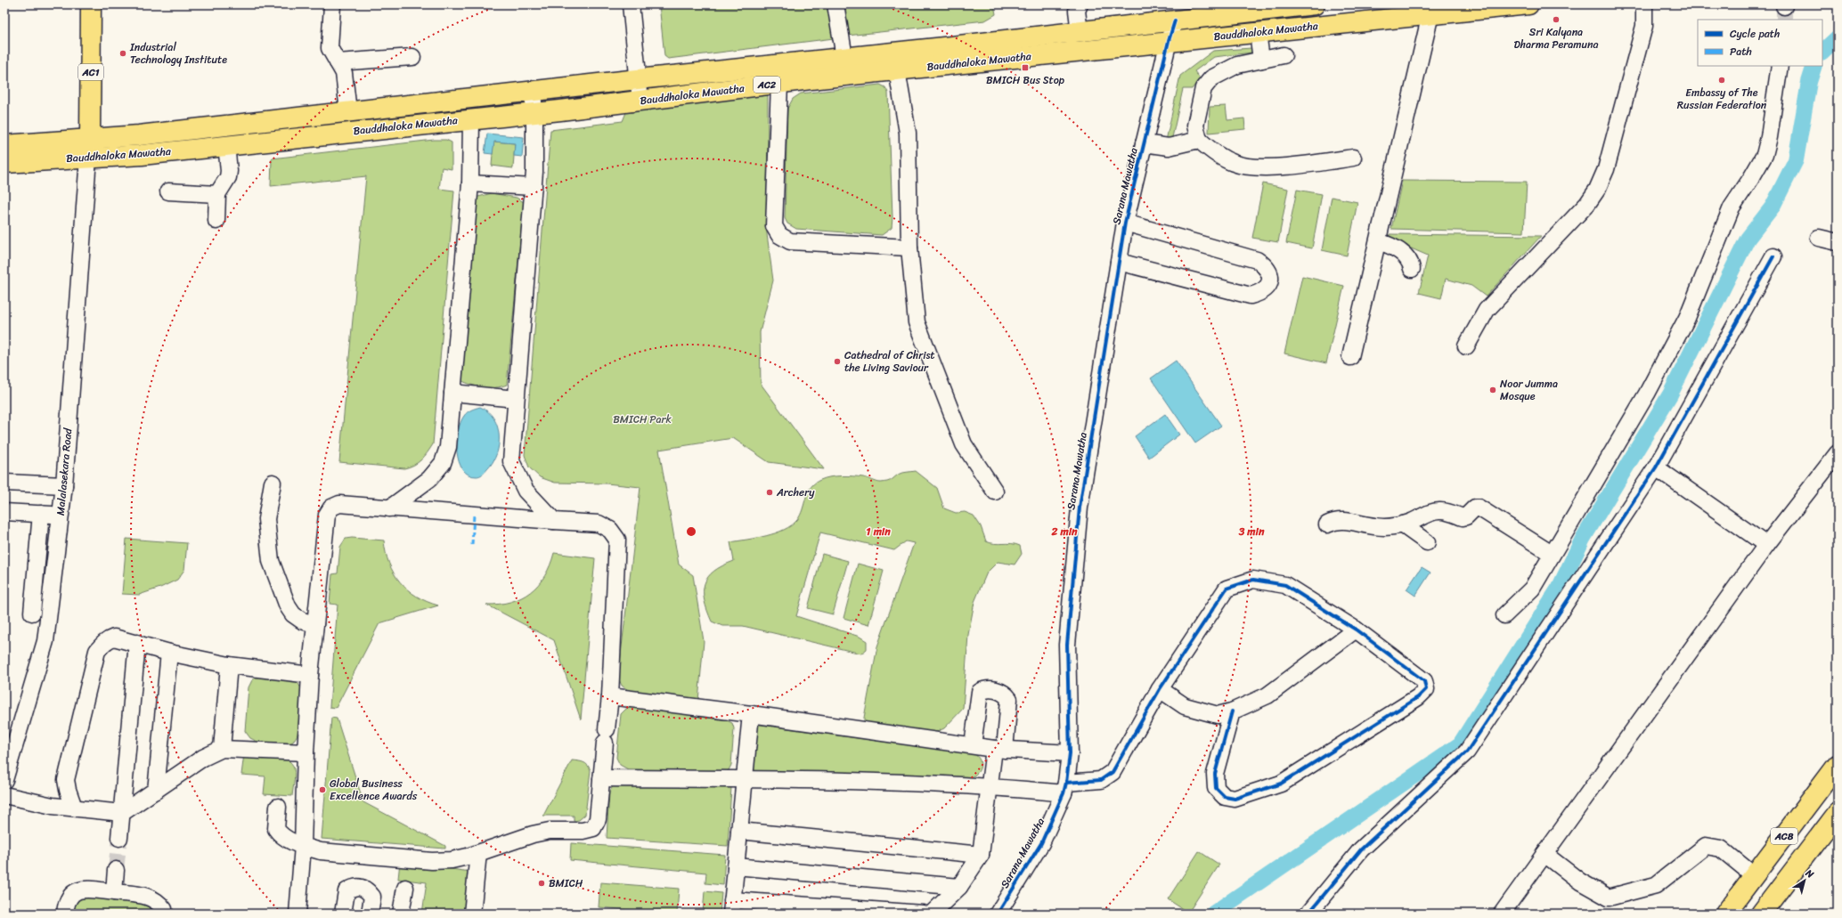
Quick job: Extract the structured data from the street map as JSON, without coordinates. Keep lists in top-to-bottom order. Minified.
{"streets":{"main road":["Bauddhaloka Mawatha","AC1","AC2","AC8"],"street":["Sarana Mawatha","Malalasekara Road"]},"crossings":[["Bauddhaloka Mawatha","AC1"],["Bauddhaloka Mawatha","Sarana Mawatha"],["Bauddhaloka Mawatha","Malalasekara Road"],["AC1","Malalasekara Road"]],"parks":["BMICH Park"],"places":{"other":["Sri Kalyana Dharma Peramuna","Industrial Technology Institute","Embassy of The Russian Federation","Cathedral of Christ the Living Saviour","Noor Jumma Mosque","Archery","Global Business Excellence Awards","BMICH"],"transit":["BMICH Bus Stop"]},"legend":["Cycle path","Path"],"north":"top right","rings":["1 min","2 min","3 min"]}
